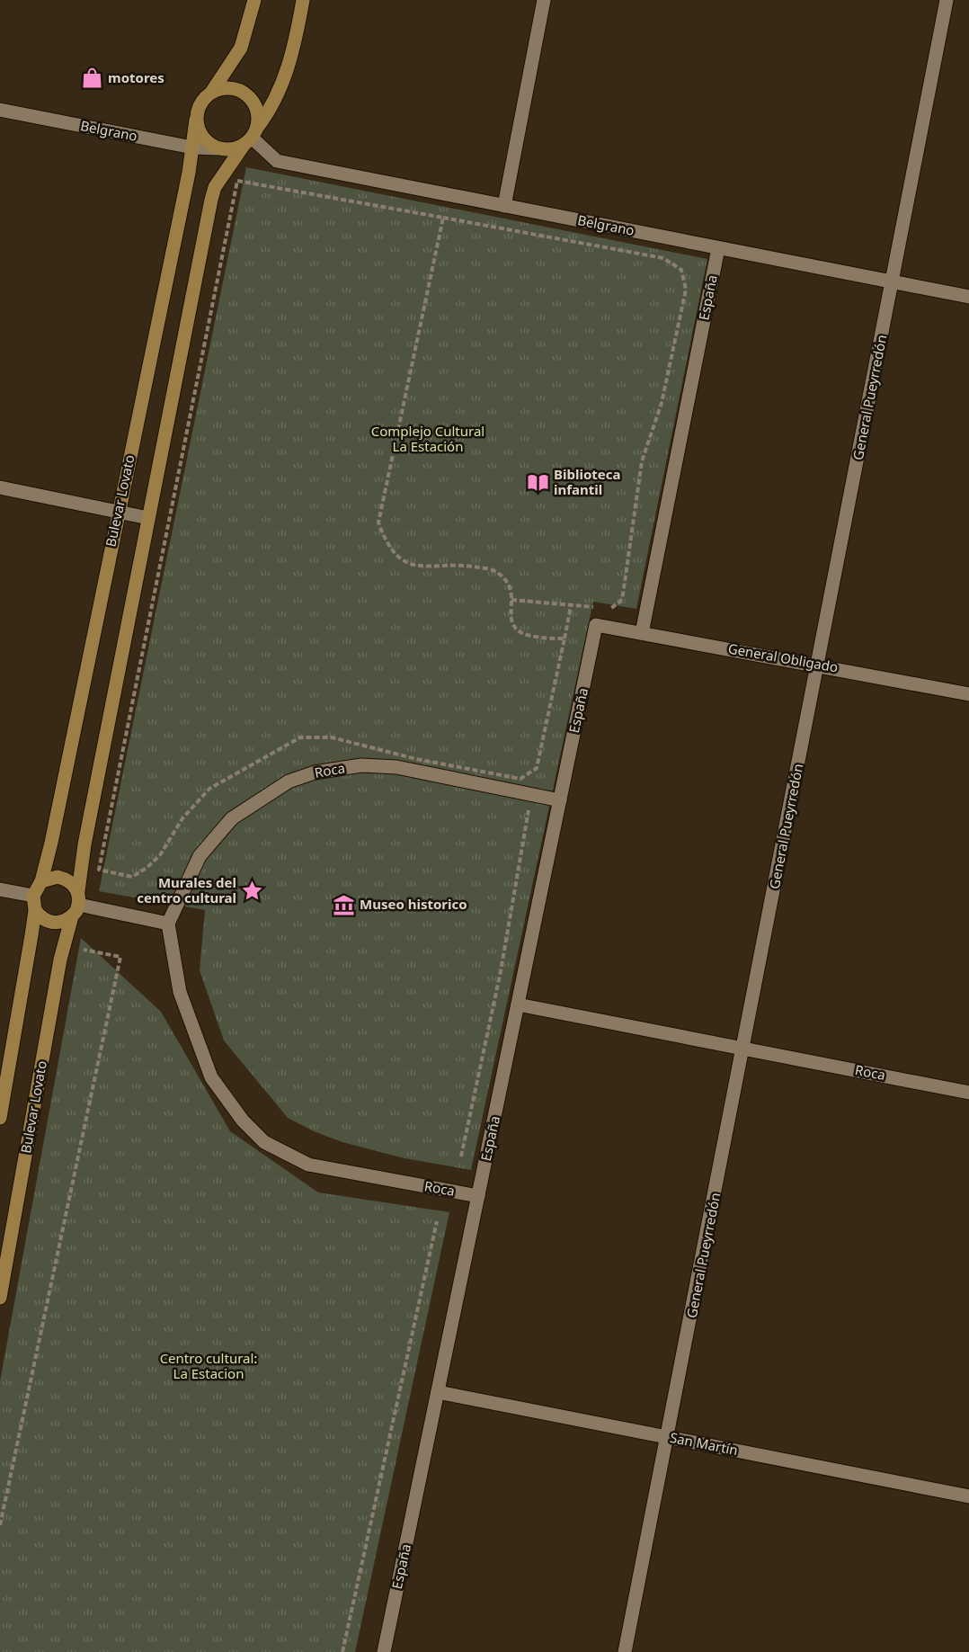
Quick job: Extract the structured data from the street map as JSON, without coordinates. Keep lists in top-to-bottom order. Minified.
{"streets":{"main road":["Bulevar Lovato"],"street":["Belgrano","España","General Pueyrredón","General Obligado","Roca","San Martín"]},"crossings":[["Belgrano","España"],["Belgrano","General Pueyrredón"],["Belgrano","Bulevar Lovato"],["España","General Obligado"],["España","Roca"],["España","San Martín"],["General Pueyrredón","General Obligado"],["General Pueyrredón","Roca"],["General Pueyrredón","San Martín"]],"parks":["Complejo Cultural La Estación","Centro cultural: La Estacion"],"places":{"shop":["motores"],"library":["Biblioteca infantil"],"place":["Murales del centro cultural"],"museum":["Museo historico"]}}
